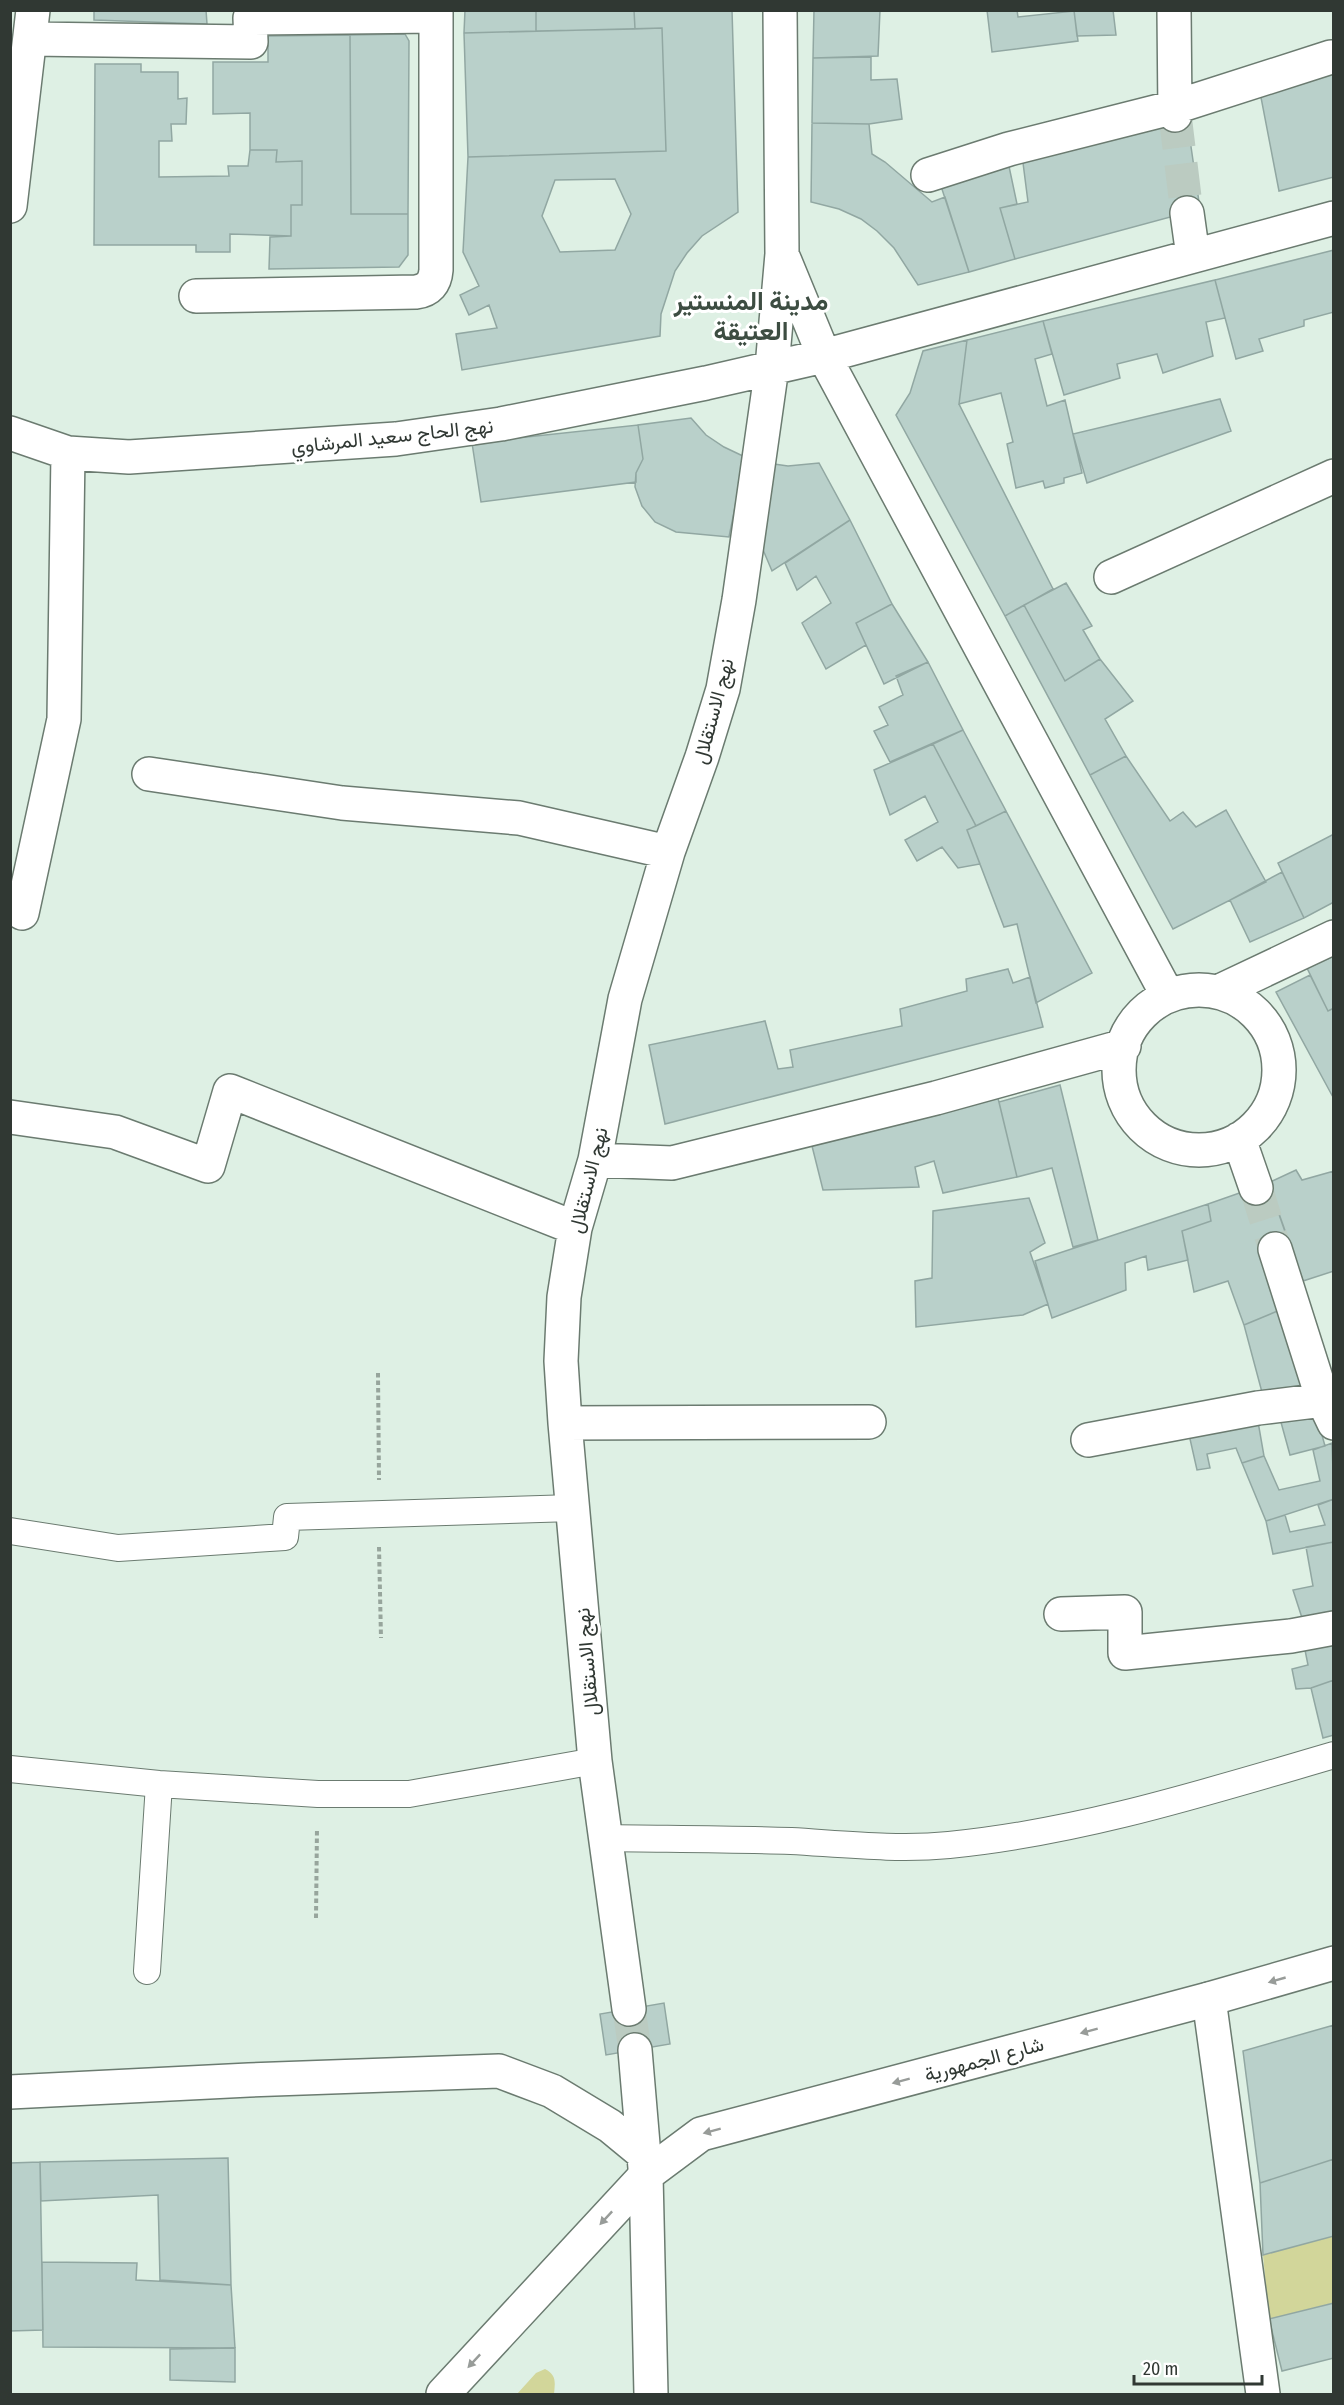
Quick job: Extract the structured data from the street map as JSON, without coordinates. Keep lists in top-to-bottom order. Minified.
{"streets":{"street":["نهج الحاج سعيد المرشاوي","نهج الاستقلال","شارع الجمهورية"]},"crossings":[["نهج الحاج سعيد المرشاوي","نهج الاستقلال"]],"one_way":["شارع الجمهورية"],"districts":["مدينة المنستير العتيقة"],"scale_bar":"20 m"}
